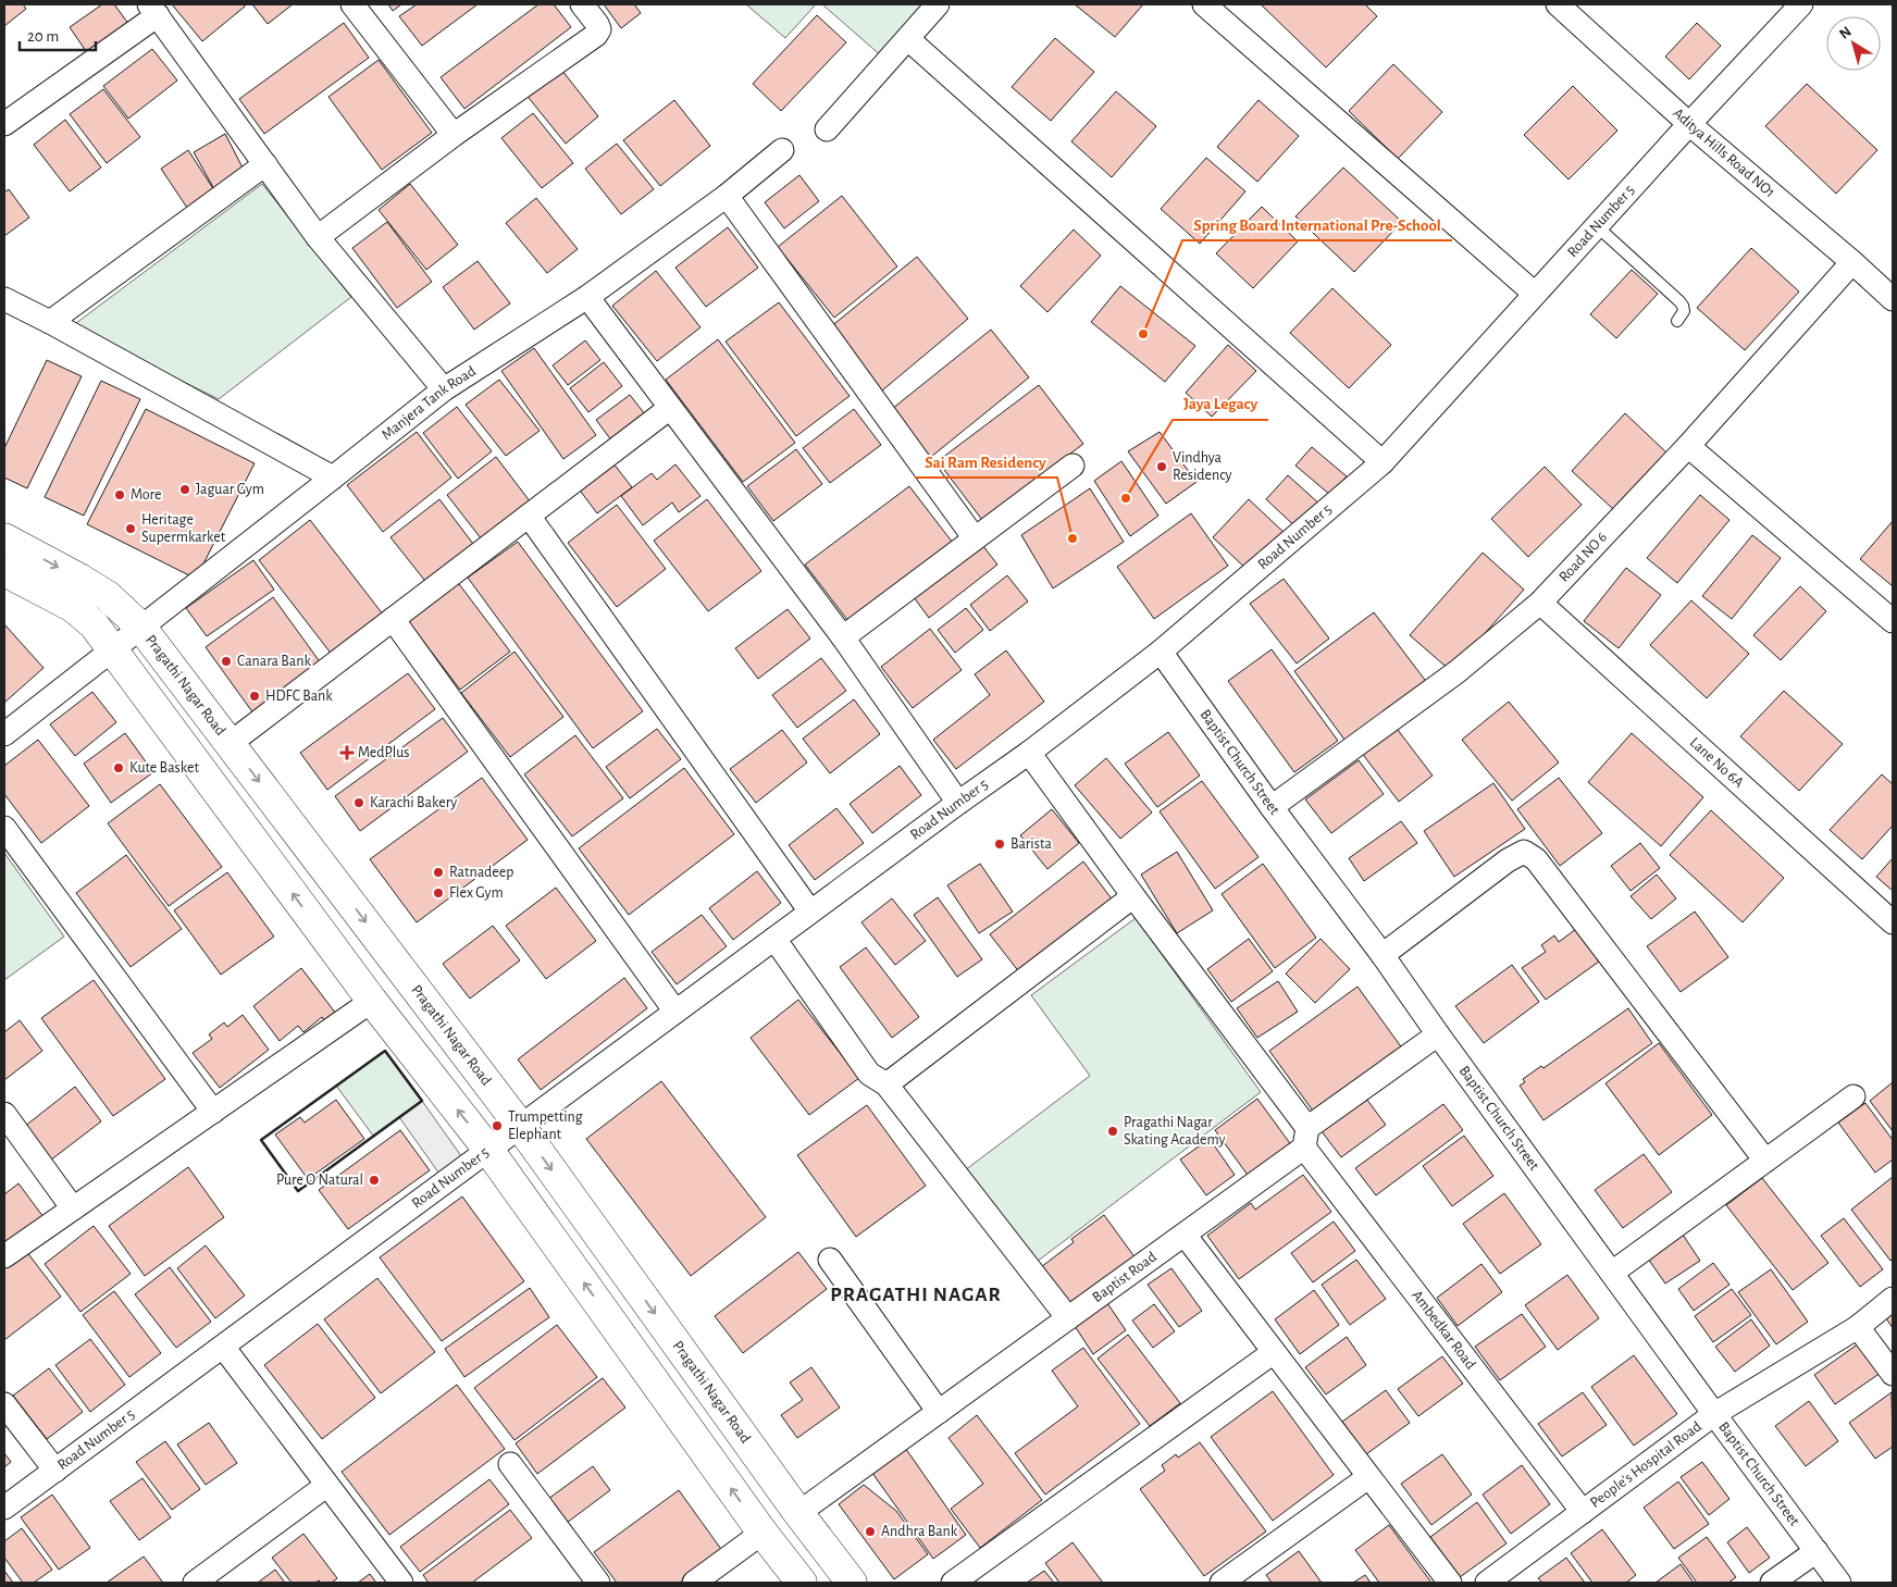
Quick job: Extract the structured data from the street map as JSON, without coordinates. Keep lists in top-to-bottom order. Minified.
{"streets":{"main road":["Pragathi Nagar Road"],"street":["Aditya Hills Road NO1","Road Number 5","Manjera Tank Road","Road NO 6","Baptist Church Street","Lane No 6A","Baptist Road","Ambedkar Road","People's Hospital Road"]},"crossings":[["Aditya Hills Road NO1","Road Number 5"],["Aditya Hills Road NO1","Road NO 6"],["Road Number 5","Pragathi Nagar Road"],["Road Number 5","Baptist Church Street"],["Road Number 5","Ambedkar Road"],["Manjera Tank Road","Pragathi Nagar Road"],["Road NO 6","Baptist Church Street"],["Road NO 6","Lane No 6A"],["Pragathi Nagar Road","Baptist Road"],["Baptist Church Street","Baptist Road"],["Baptist Church Street","People's Hospital Road"],["Baptist Road","Ambedkar Road"],["Ambedkar Road","People's Hospital Road"]],"districts":["PRAGATHI NAGAR"],"places":{"other":["Spring Board International Pre-School","Vindhya Residency","Jaguar Gym","More","Jaya Legacy","Heritage Supermkarket","Sai Ram Residency","Canara Bank","HDFC Bank","Kute Basket","Karachi Bakery","Barista","Ratnadeep","Flex Gym","Trumpetting Elephant","Pragathi Nagar Skating Academy","Pure O Natural","Andhra Bank"],"health":["MedPlus"]},"scale_bar":"20 m","north":"top left"}
